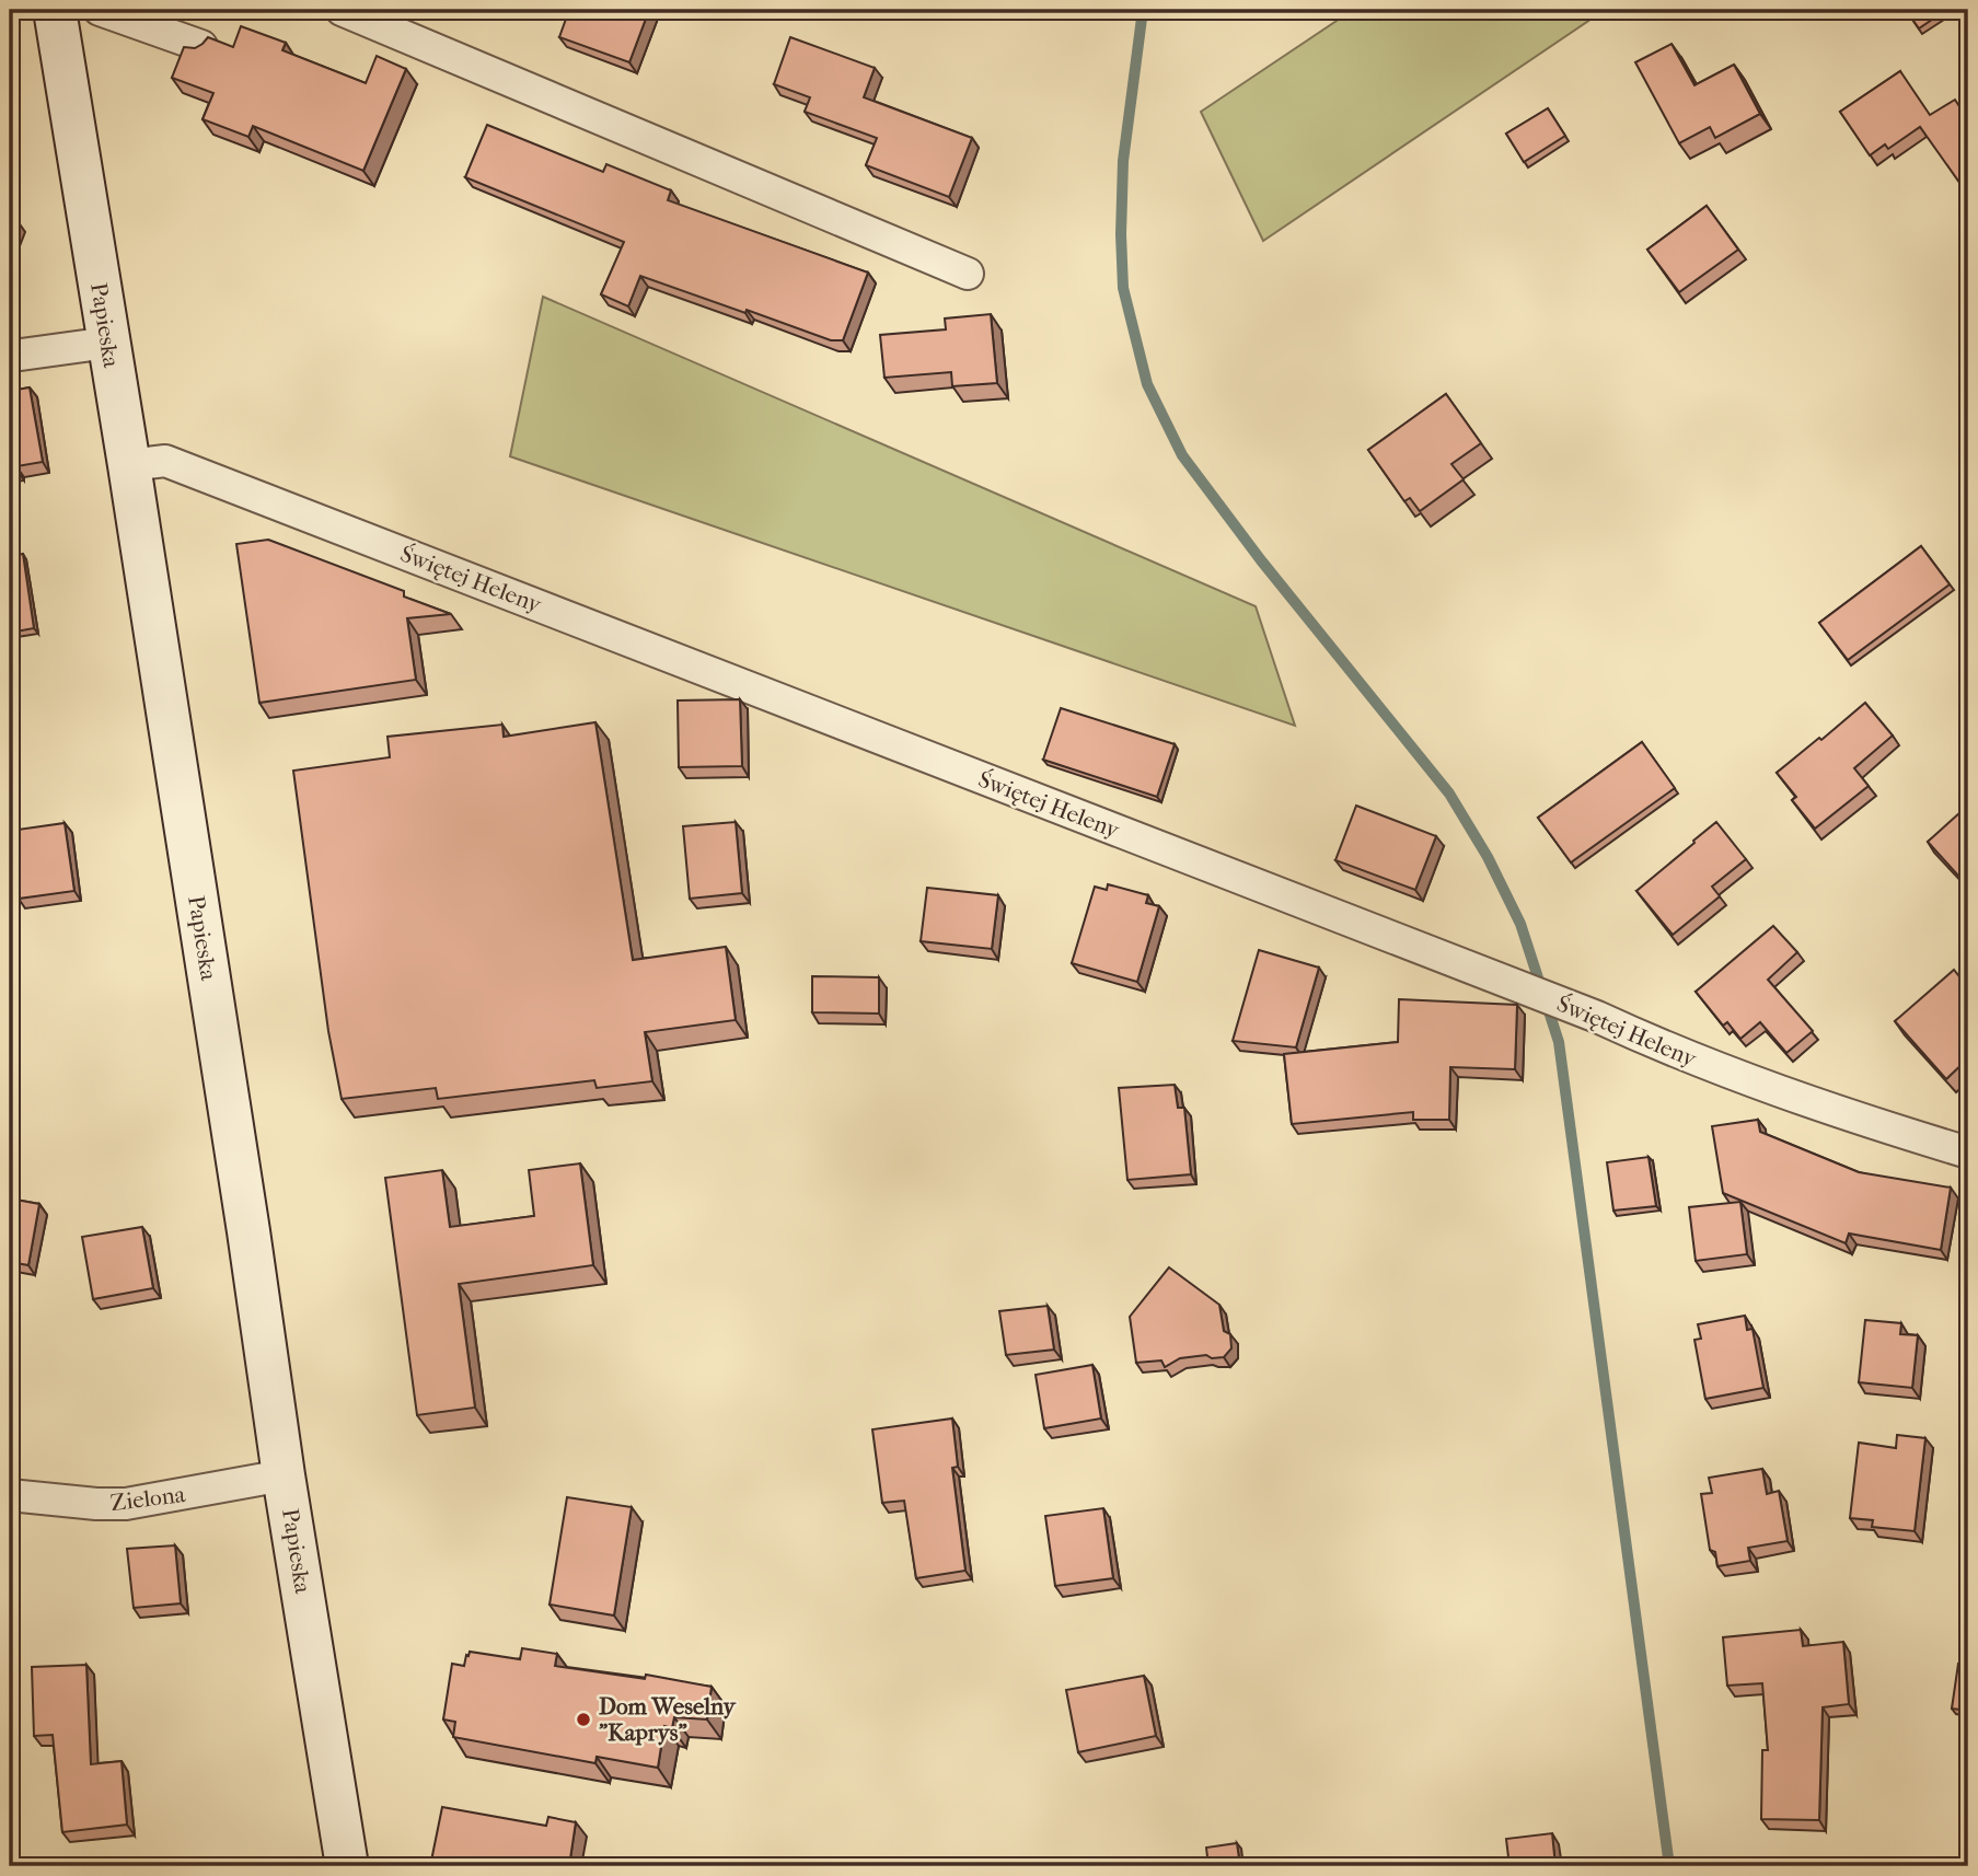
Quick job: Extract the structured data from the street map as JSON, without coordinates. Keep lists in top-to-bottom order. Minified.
{"streets":{"street":["Papieska","Świętej Heleny","Zielona"]},"crossings":[["Papieska","Świętej Heleny"],["Papieska","Zielona"]],"places":["Dom Weselny \"Kaprys\""]}
